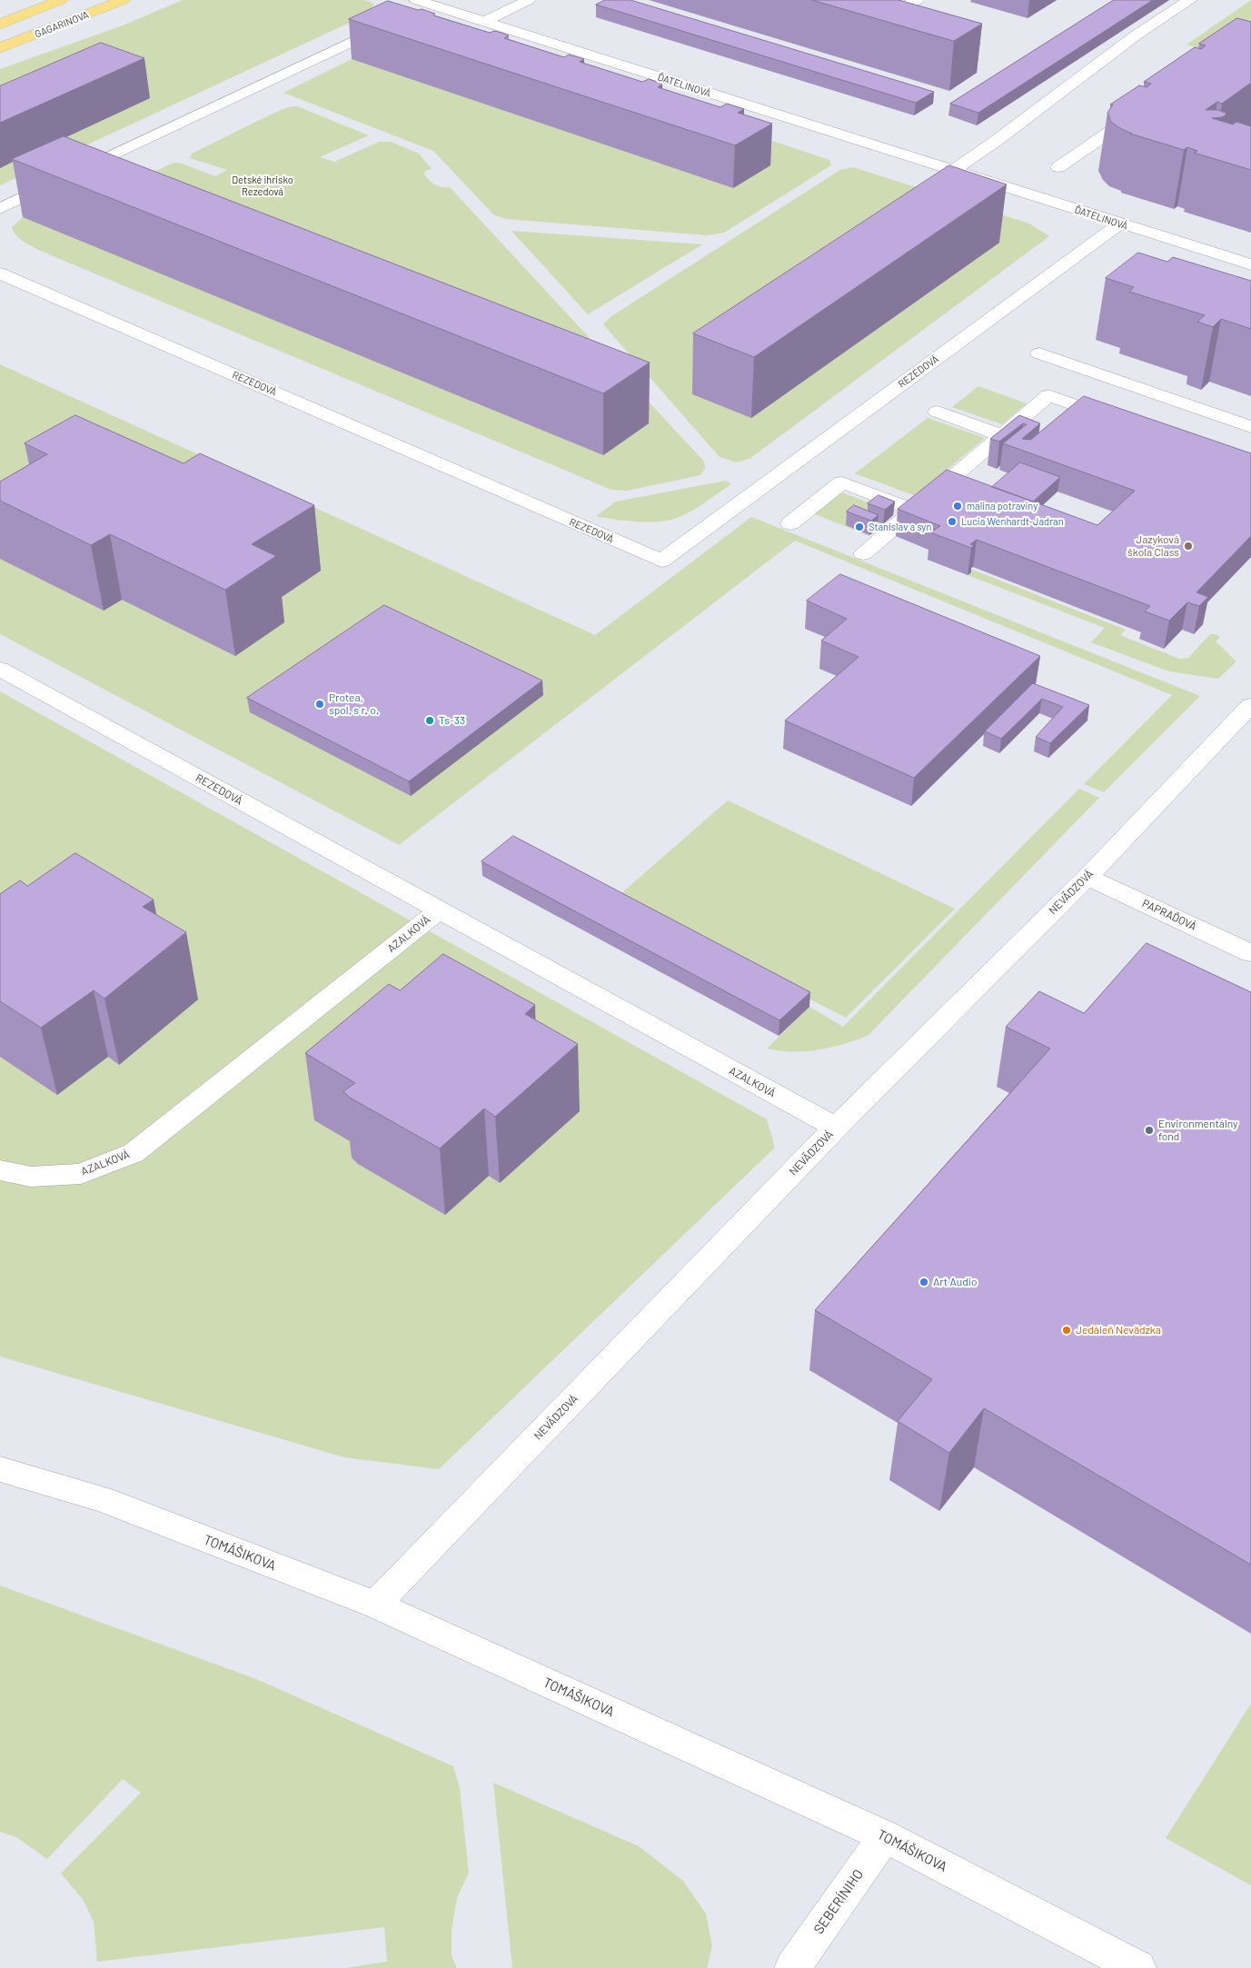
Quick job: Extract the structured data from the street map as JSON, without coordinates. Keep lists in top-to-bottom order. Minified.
{"streets":{"main road":["GAGARINOVA"],"street":["ĎATELINOVÁ","REZEDOVÁ","NEVÄDZOVÁ","PAPRAĎOVÁ","AZALKOVÁ","TOMÁŠIKOVA","SEBERÍNIHO"]},"crossings":[["ĎATELINOVÁ","REZEDOVÁ"],["REZEDOVÁ","AZALKOVÁ"],["NEVÄDZOVÁ","PAPRAĎOVÁ"],["NEVÄDZOVÁ","AZALKOVÁ"],["NEVÄDZOVÁ","TOMÁŠIKOVA"],["TOMÁŠIKOVA","SEBERÍNIHO"]],"parks":["Detské ihrisko Rezedová"],"places":["malina potraviny","Lucia Wenhardt-Jadran","Stanislav a syn","Jazyková škola Class","Protea, spol. s r. o.","Ts-33","Environmentálny fond","Art Audio","Jedáleň Nevädzka"]}
